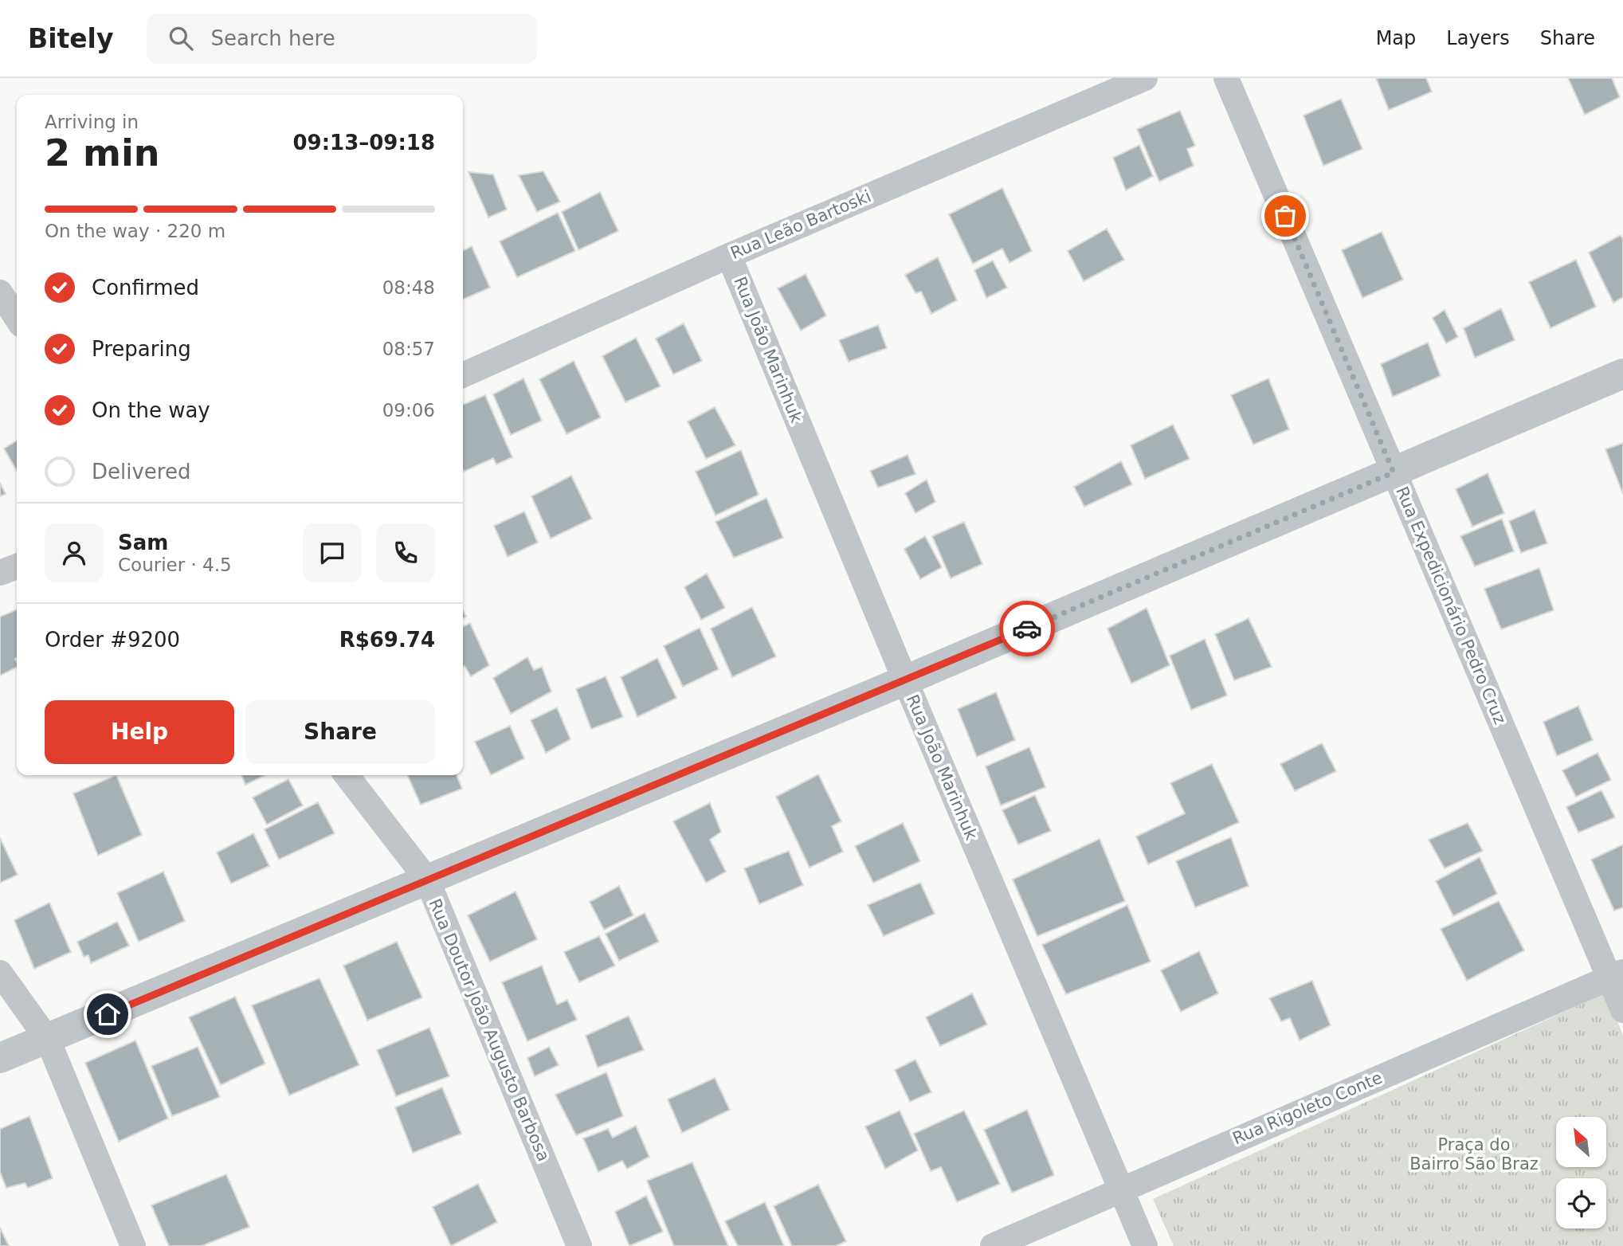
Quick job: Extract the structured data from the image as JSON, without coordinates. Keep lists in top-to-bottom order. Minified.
{"streets":{"street":["Rua Leão Bartoski","Rua João Marinhuk","Rua Expedicionário Pedro Cruz","Rua Doutor João Augusto Barbosa","Rua Rigoleto Conte"]},"crossings":[["Rua Leão Bartoski","Rua João Marinhuk"],["Rua João Marinhuk","Rua Rigoleto Conte"],["Rua Expedicionário Pedro Cruz","Rua Rigoleto Conte"]],"parks":["Praça do Bairro São Braz"],"north":"top left","page":{"header":"Bitely","search":"Search here","nav":["Map","Layers","Share"],"heading":["2 min","Arriving in","09:13–09:18"],"panel":["Sam","Courier · 4.5","Order #9200","R$69.74"],"bar":"On the way · 220 m","list":[["Confirmed","08:48"],["Preparing","08:57"],["On the way","09:06"],"Delivered"],"buttons":["Help","Share"]}}
